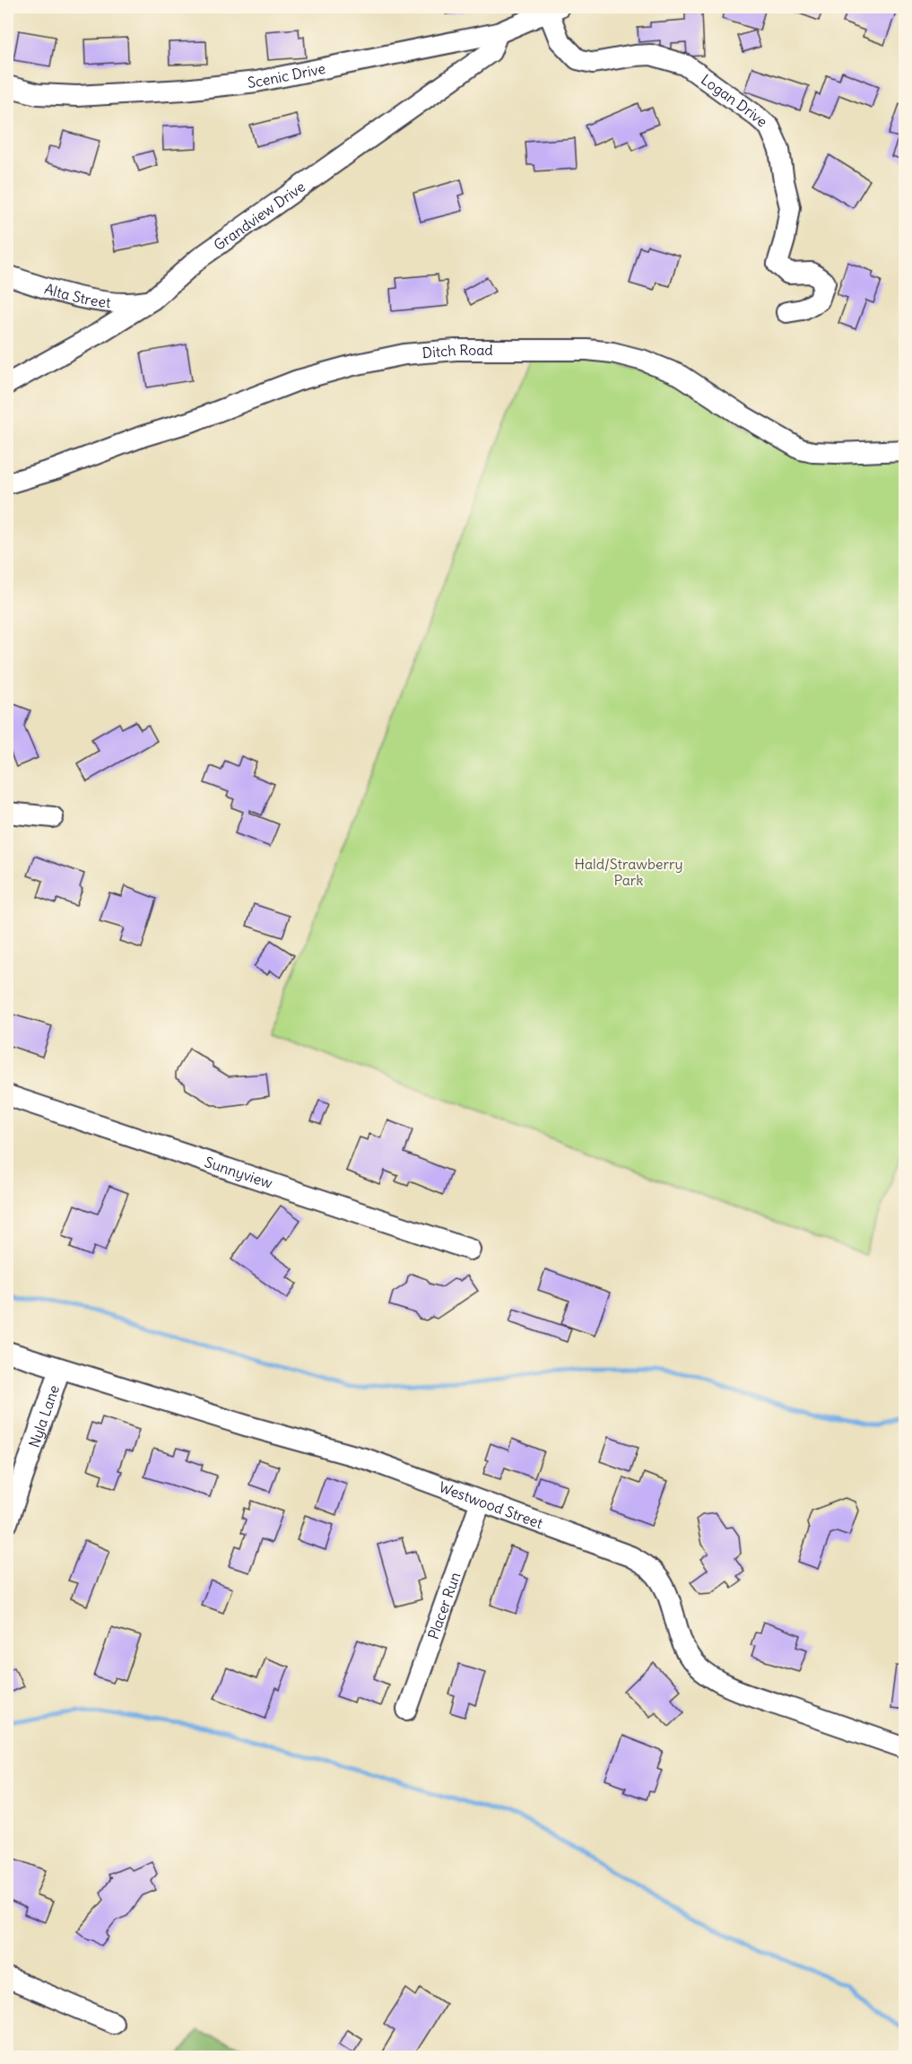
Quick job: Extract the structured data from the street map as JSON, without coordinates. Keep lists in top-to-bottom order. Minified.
{"streets":{"street":["Scenic Drive","Logan Drive","Grandview Drive","Alta Street","Ditch Road","Sunnyview","Nyla Lane","Westwood Street","Placer Run"]},"crossings":[["Scenic Drive","Logan Drive"],["Scenic Drive","Grandview Drive"],["Grandview Drive","Alta Street"],["Nyla Lane","Westwood Street"],["Westwood Street","Placer Run"]],"parks":["Hald/Strawberry Park"]}
